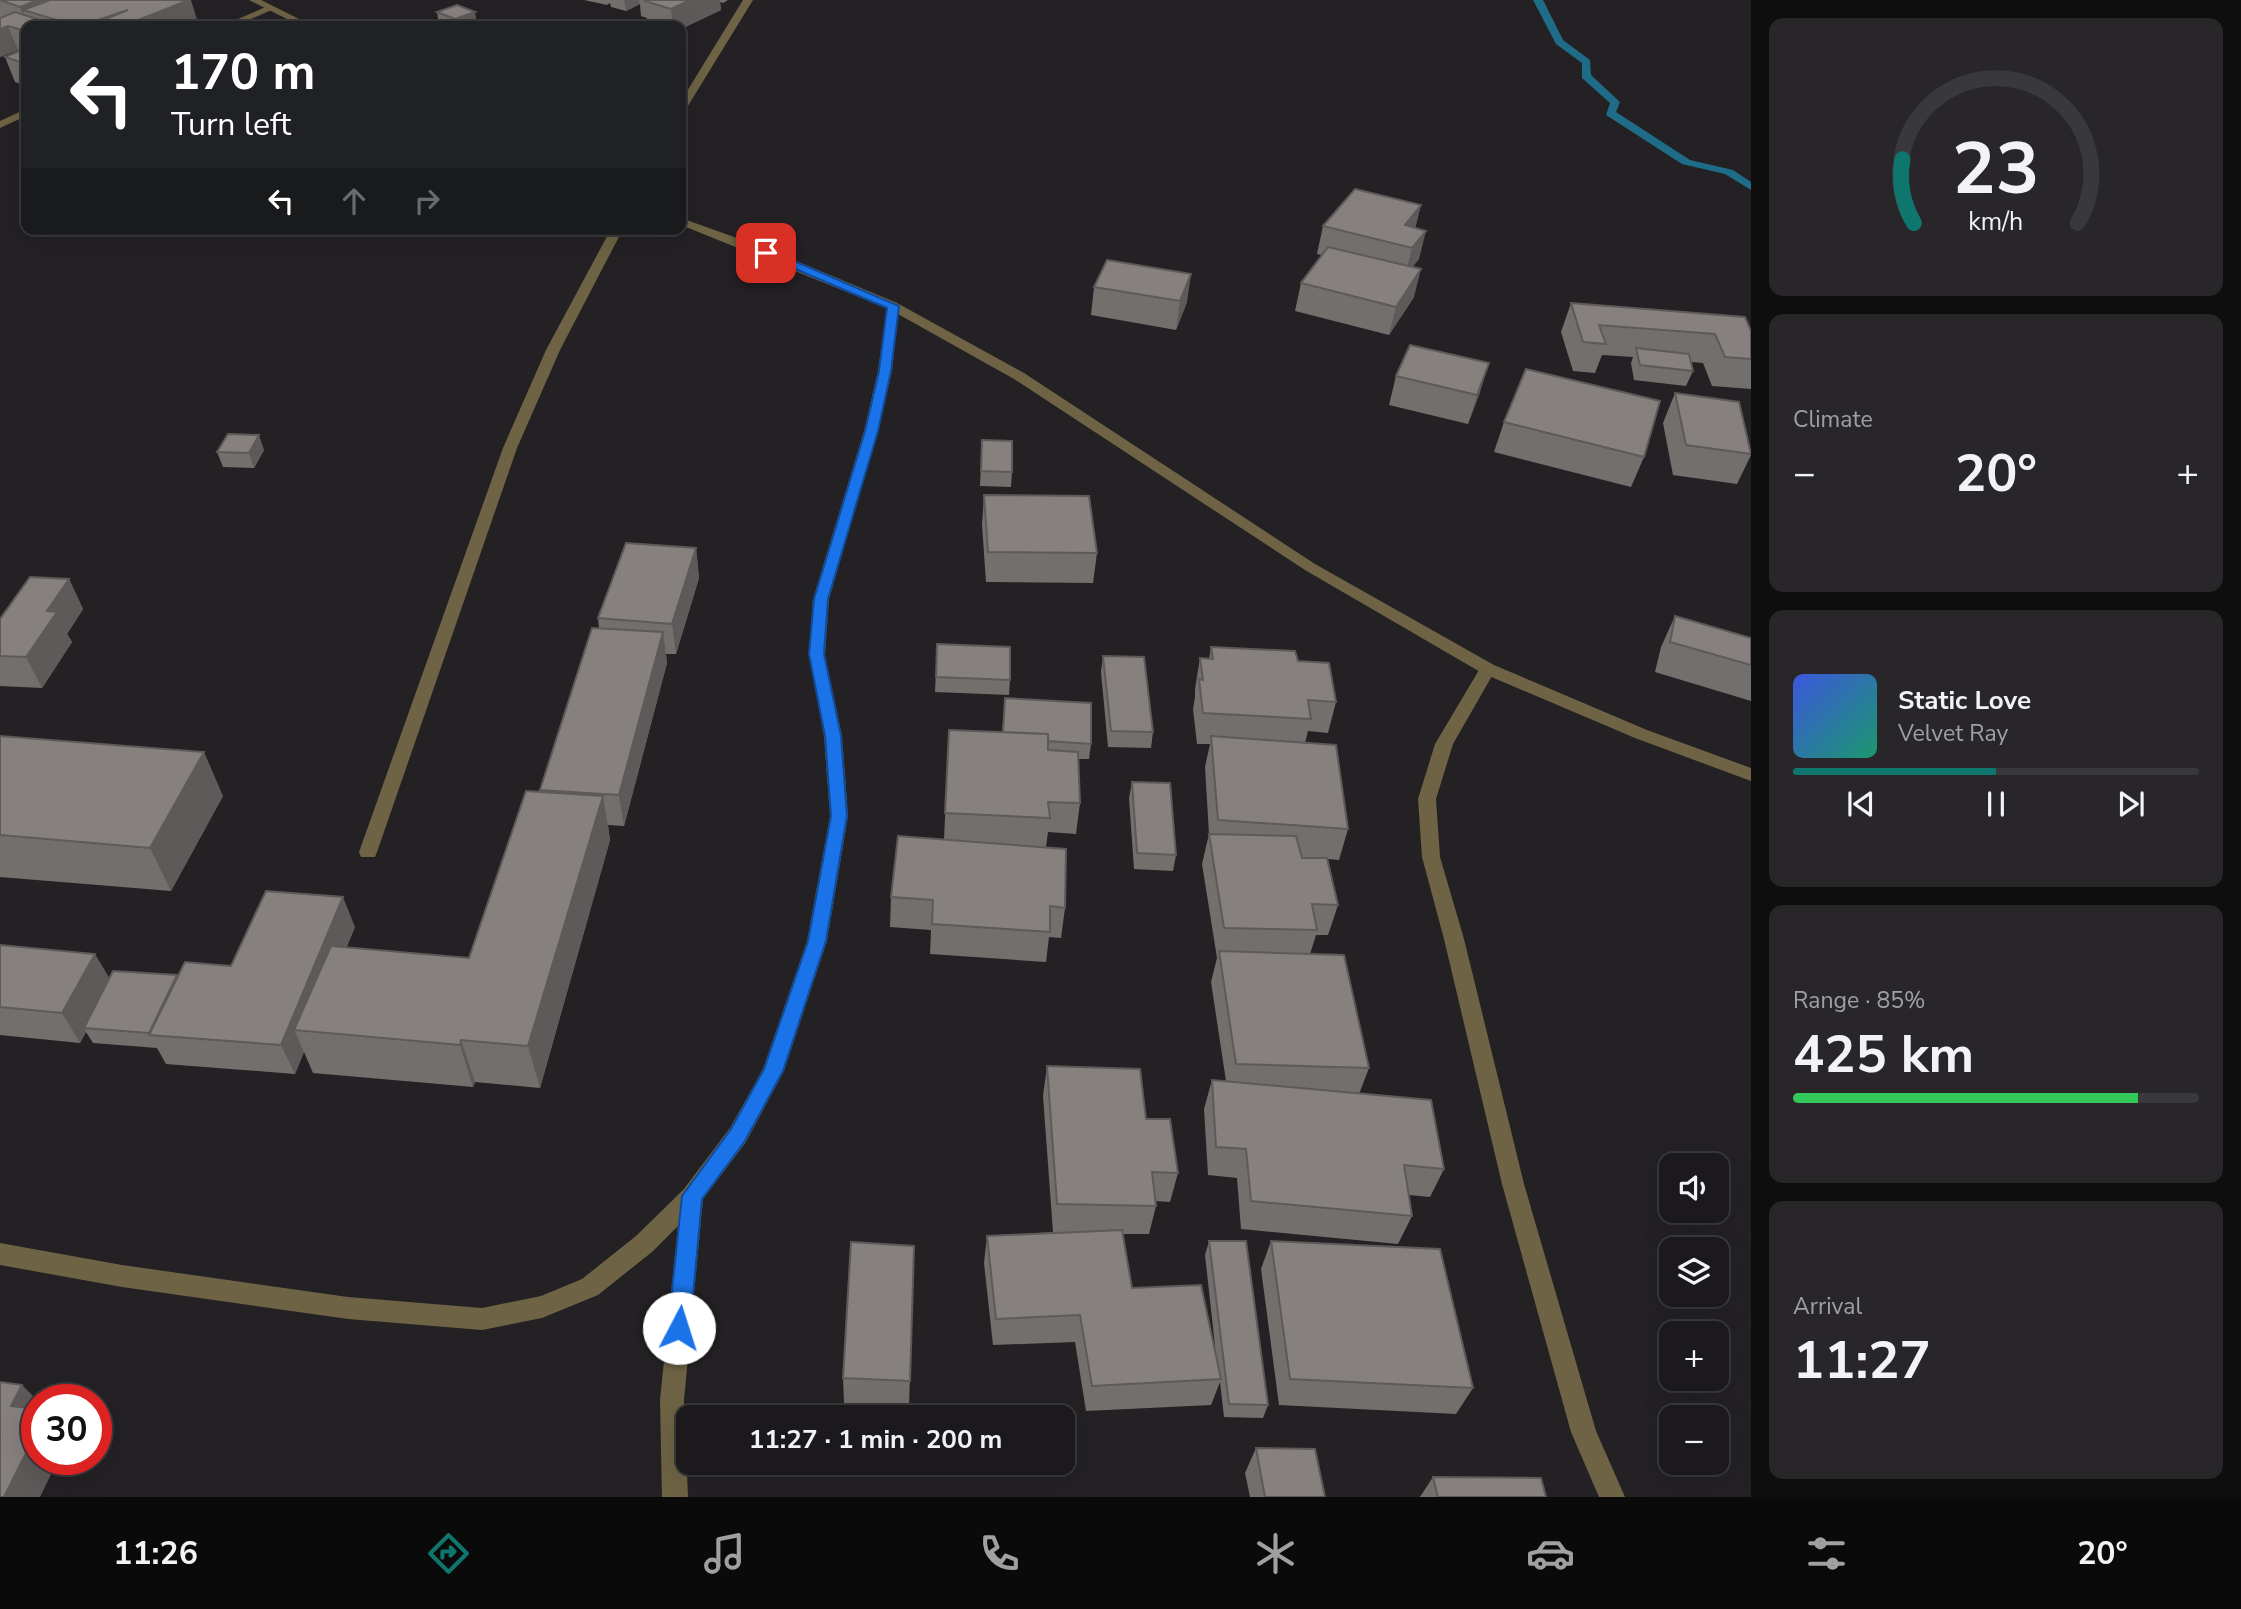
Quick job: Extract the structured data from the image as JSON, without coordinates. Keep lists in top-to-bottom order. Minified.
{"page":{"turn":["170 m","Turn left"],"tile":["Climate",["Range · 85%","425 km"],["Arrival","11:27"]],"heat":["−","20°","+"],"song":["Static Love","Velvet Ray"],"map_buttons":["+","−"],"limit":"30","trip":"11:27 · 1 min · 200 m","tabs":["11:26","20°"],"gauge":["23","km/h"]}}
